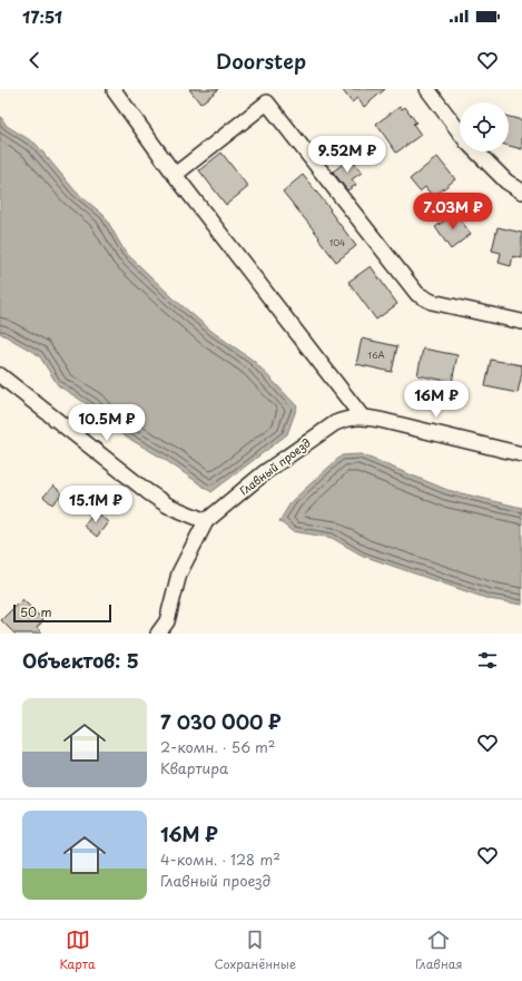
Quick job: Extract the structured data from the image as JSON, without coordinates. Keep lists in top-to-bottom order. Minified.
{"streets":{"street":["Главный проезд"]},"house_numbers":["104","16А"],"scale_bar":"50 m","page":{"status":"17:51","header":"Doorstep","price":["9.52M ₽","7.03M ₽","16M ₽","10.5M ₽","15.1M ₽"],"scale":"50 m","heading":"Объектов: 5","list":[{"name":"7 030 000 ₽","note":"2-комн. · 56 m² · Квартира"},{"name":"16M ₽","note":"4-комн. · 128 m² · Главный проезд"}],"tabs":["Карта","Сохранённые","Главная"]}}
